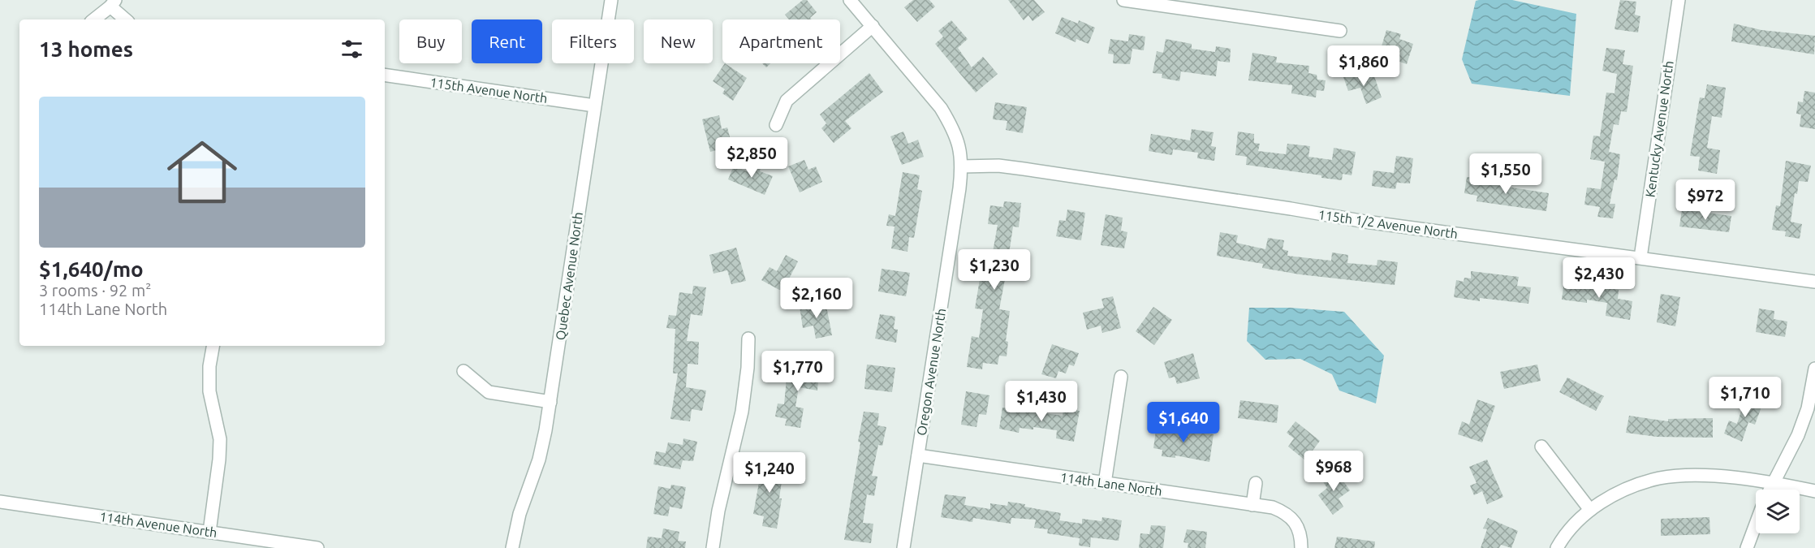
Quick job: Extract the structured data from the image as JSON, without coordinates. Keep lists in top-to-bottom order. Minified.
{"streets":{"street":["115th Avenue North","Kentucky Avenue North","115th 1/2 Avenue North","Quebec Avenue North","Oregon Avenue North","114th Lane North","114th Avenue North"]},"crossings":[["115th Avenue North","Quebec Avenue North"],["Kentucky Avenue North","115th 1/2 Avenue North"],["115th 1/2 Avenue North","Oregon Avenue North"],["Oregon Avenue North","114th Lane North"]],"page":{"chip":["Buy","Rent","Filters","New","Apartment"],"heading":"13 homes","price":["$1,860","$2,850","$1,550","$972","$1,230","$2,430","$2,160","$1,770","$1,710","$1,430","$1,640","$968","$1,240"],"list":[{"name":"$1,640/mo","note":"3 rooms · 92 m² · 114th Lane North"}]}}
